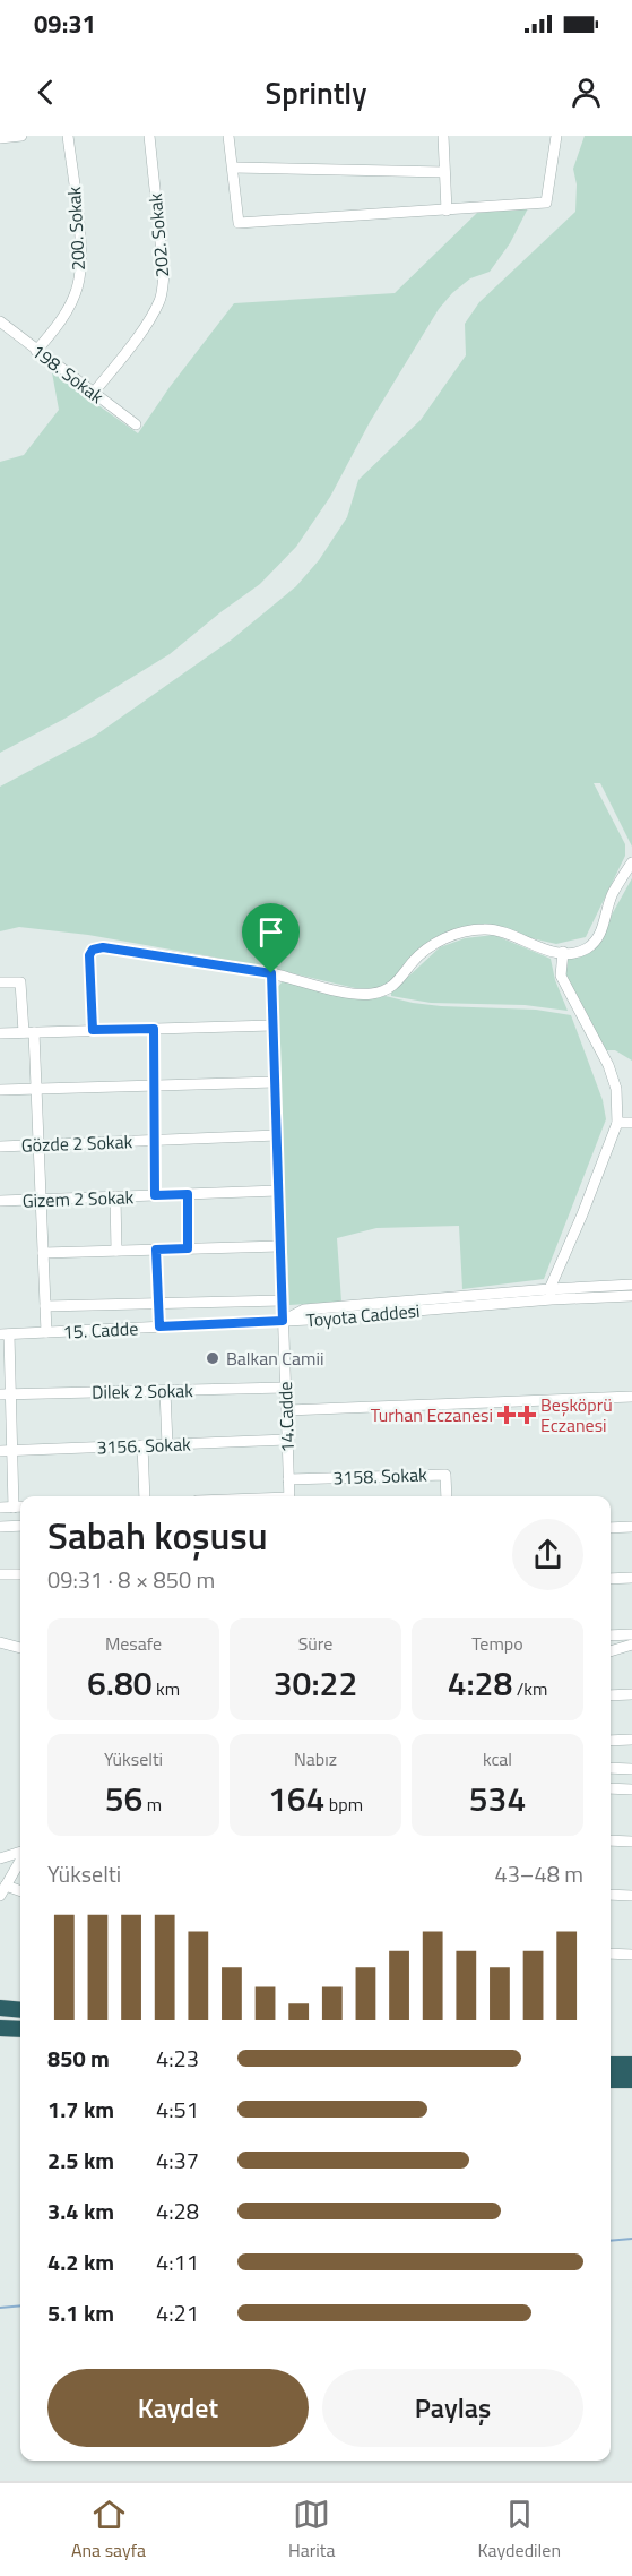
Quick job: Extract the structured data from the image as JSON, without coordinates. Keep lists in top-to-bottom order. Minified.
{"streets":{"street":["200. Sokak","202. Sokak","198. Sokak","Gözde 2 Sokak","Gizem 2 Sokak","Toyota Caddesi","15. Cadde","Dilek 2 Sokak","14.Cadde","3156. Sokak","3158. Sokak"]},"crossings":[["200. Sokak","198. Sokak"],["202. Sokak","198. Sokak"],["Gözde 2 Sokak","14.Cadde"],["Gizem 2 Sokak","14.Cadde"],["Toyota Caddesi","15. Cadde"],["Toyota Caddesi","14.Cadde"],["15. Cadde","14.Cadde"],["Dilek 2 Sokak","14.Cadde"],["14.Cadde","3156. Sokak"],["14.Cadde","3158. Sokak"]],"places":{"other":["Balkan Camii"],"health":["Turhan Eczanesi","Beşköprü Eczanesi"]},"page":{"status":"09:31","header":"Sprintly","heading":["Sabah koşusu","09:31 · 8 × 850 m"],"stats":[["Mesafe","6.80 km"],["Süre","30:22"],["Tempo","4:28 /km"],["Yükselti","56 m"],["Nabız","164 bpm"],["kcal","534"]],"chart":["Yükselti","43–48 m"],"list":[{"name":"850 m","note":"4:23"},{"name":"1.7 km","note":"4:51"},{"name":"2.5 km","note":"4:37"},{"name":"3.4 km","note":"4:28"},{"name":"4.2 km","note":"4:11"},{"name":"5.1 km","note":"4:21"}],"buttons":["Kaydet","Paylaş"],"tabs":["Ana sayfa","Harita","Kaydedilen"]}}
